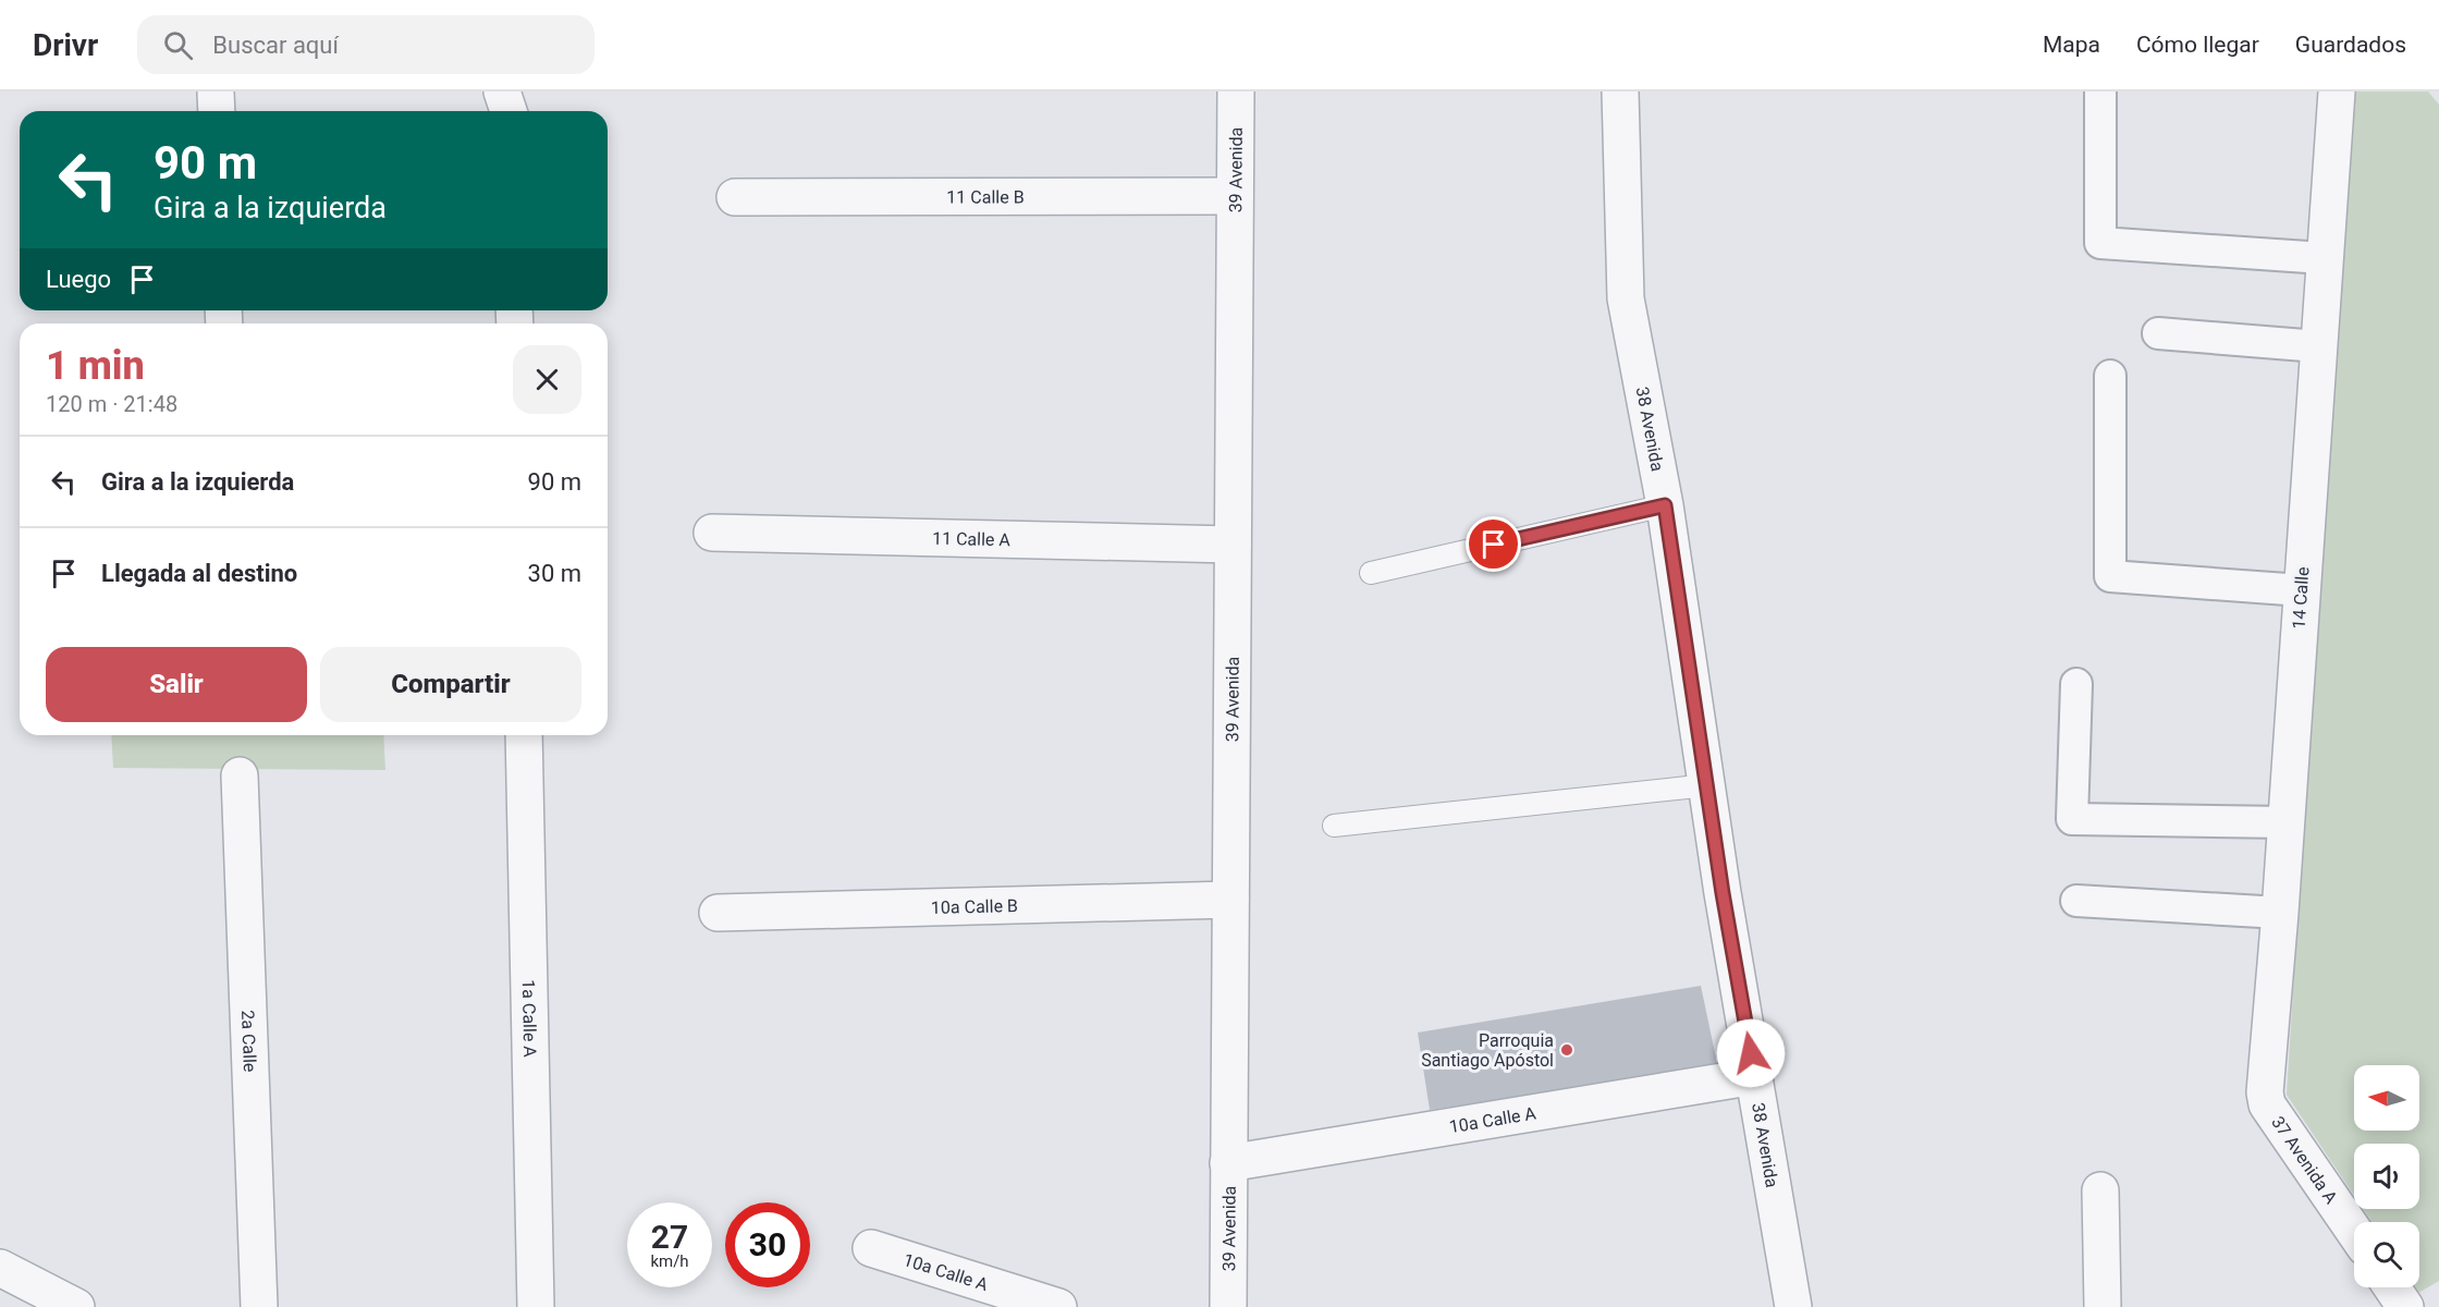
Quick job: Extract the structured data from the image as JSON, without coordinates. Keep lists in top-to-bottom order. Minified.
{"streets":{"street":["39 Avenida","11 Calle B","38 Avenida","11 Calle A","14 Calle","10a Calle B","1a Calle A","2a Calle","10a Calle A","37 Avenida A"]},"crossings":[["39 Avenida","11 Calle B"],["39 Avenida","11 Calle A"],["39 Avenida","10a Calle B"],["39 Avenida","10a Calle A"],["38 Avenida","10a Calle A"],["14 Calle","37 Avenida A"]],"places":["Parroquia Santiago Apóstol"],"north":"left","page":{"header":"Drivr","search":"Buscar aquí","nav":["Mapa","Cómo llegar","Guardados"],"turn":["90 m","Gira a la izquierda"],"then":"Luego","heading":["1 min","120 m · 21:48"],"list":[{"name":"Gira a la izquierda","value":"90 m"},{"name":"Llegada al destino","value":"30 m"}],"buttons":["Salir","Compartir"],"speed":"27 km/h","limit":"30"}}
